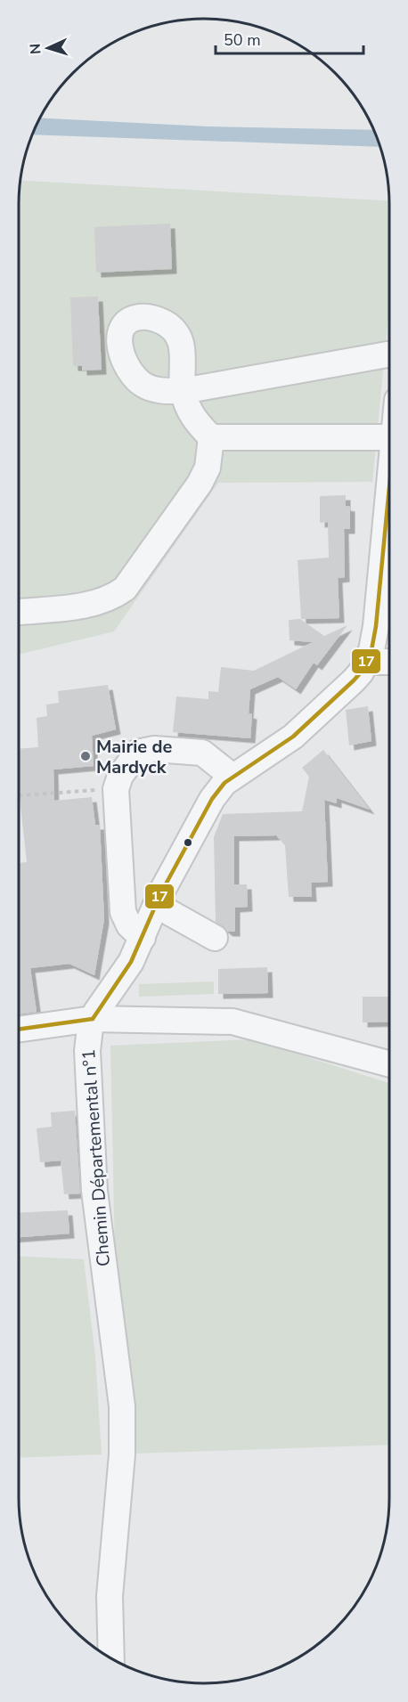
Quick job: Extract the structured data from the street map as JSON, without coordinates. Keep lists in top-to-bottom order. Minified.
{"streets":{"street":["Chemin Départemental n°1"]},"places":["Mairie de Mardyck"],"lines":["transit line 17"],"scale_bar":"50 m","north":"left"}
